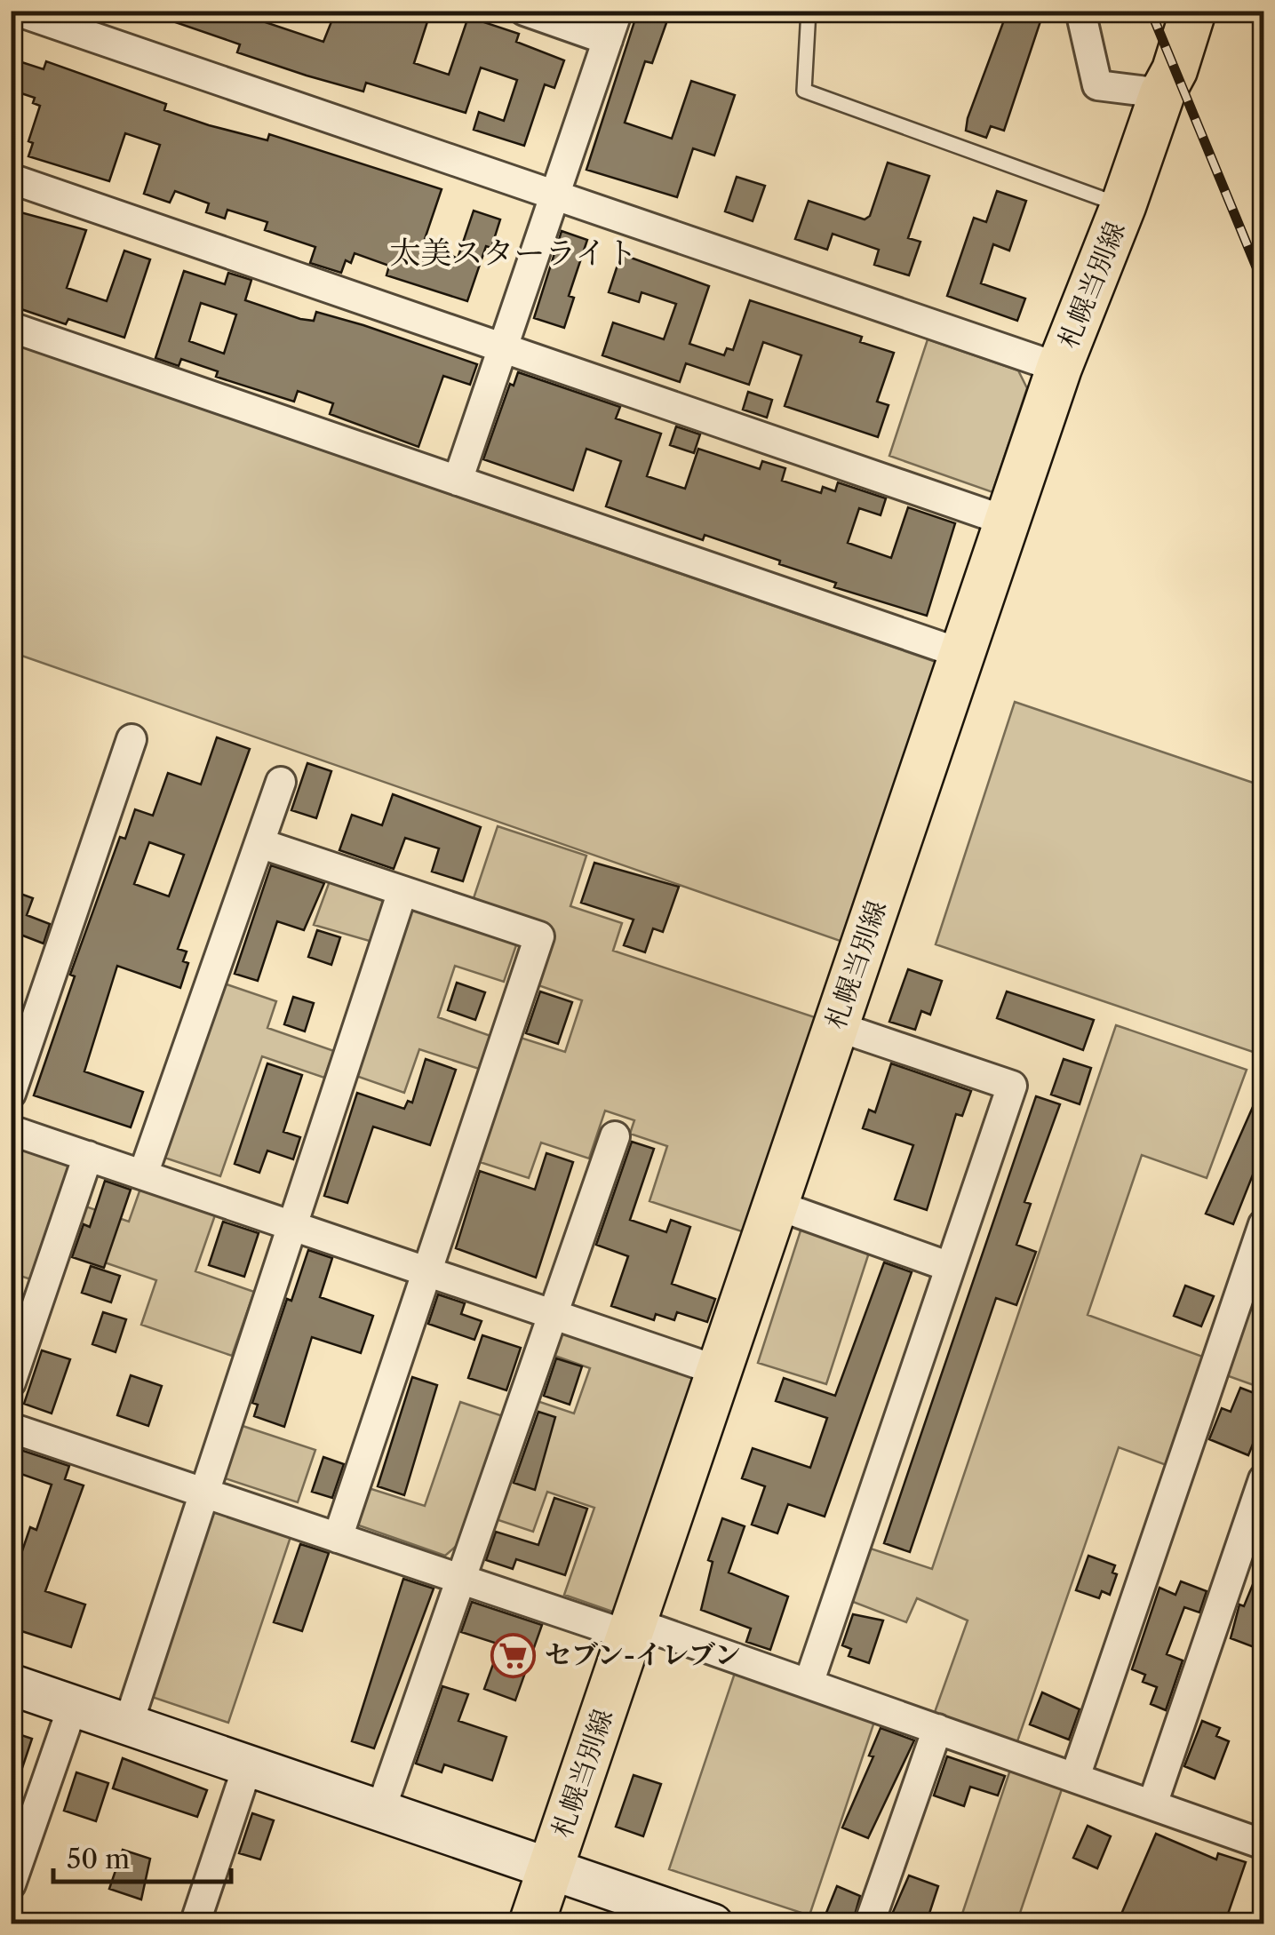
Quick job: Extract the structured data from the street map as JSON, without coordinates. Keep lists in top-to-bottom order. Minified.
{"streets":{"main road":["札幌当別線"]},"districts":["太美スターライト"],"places":{"supermarket":["セブン-イレブン"]},"scale_bar":"50 m"}
